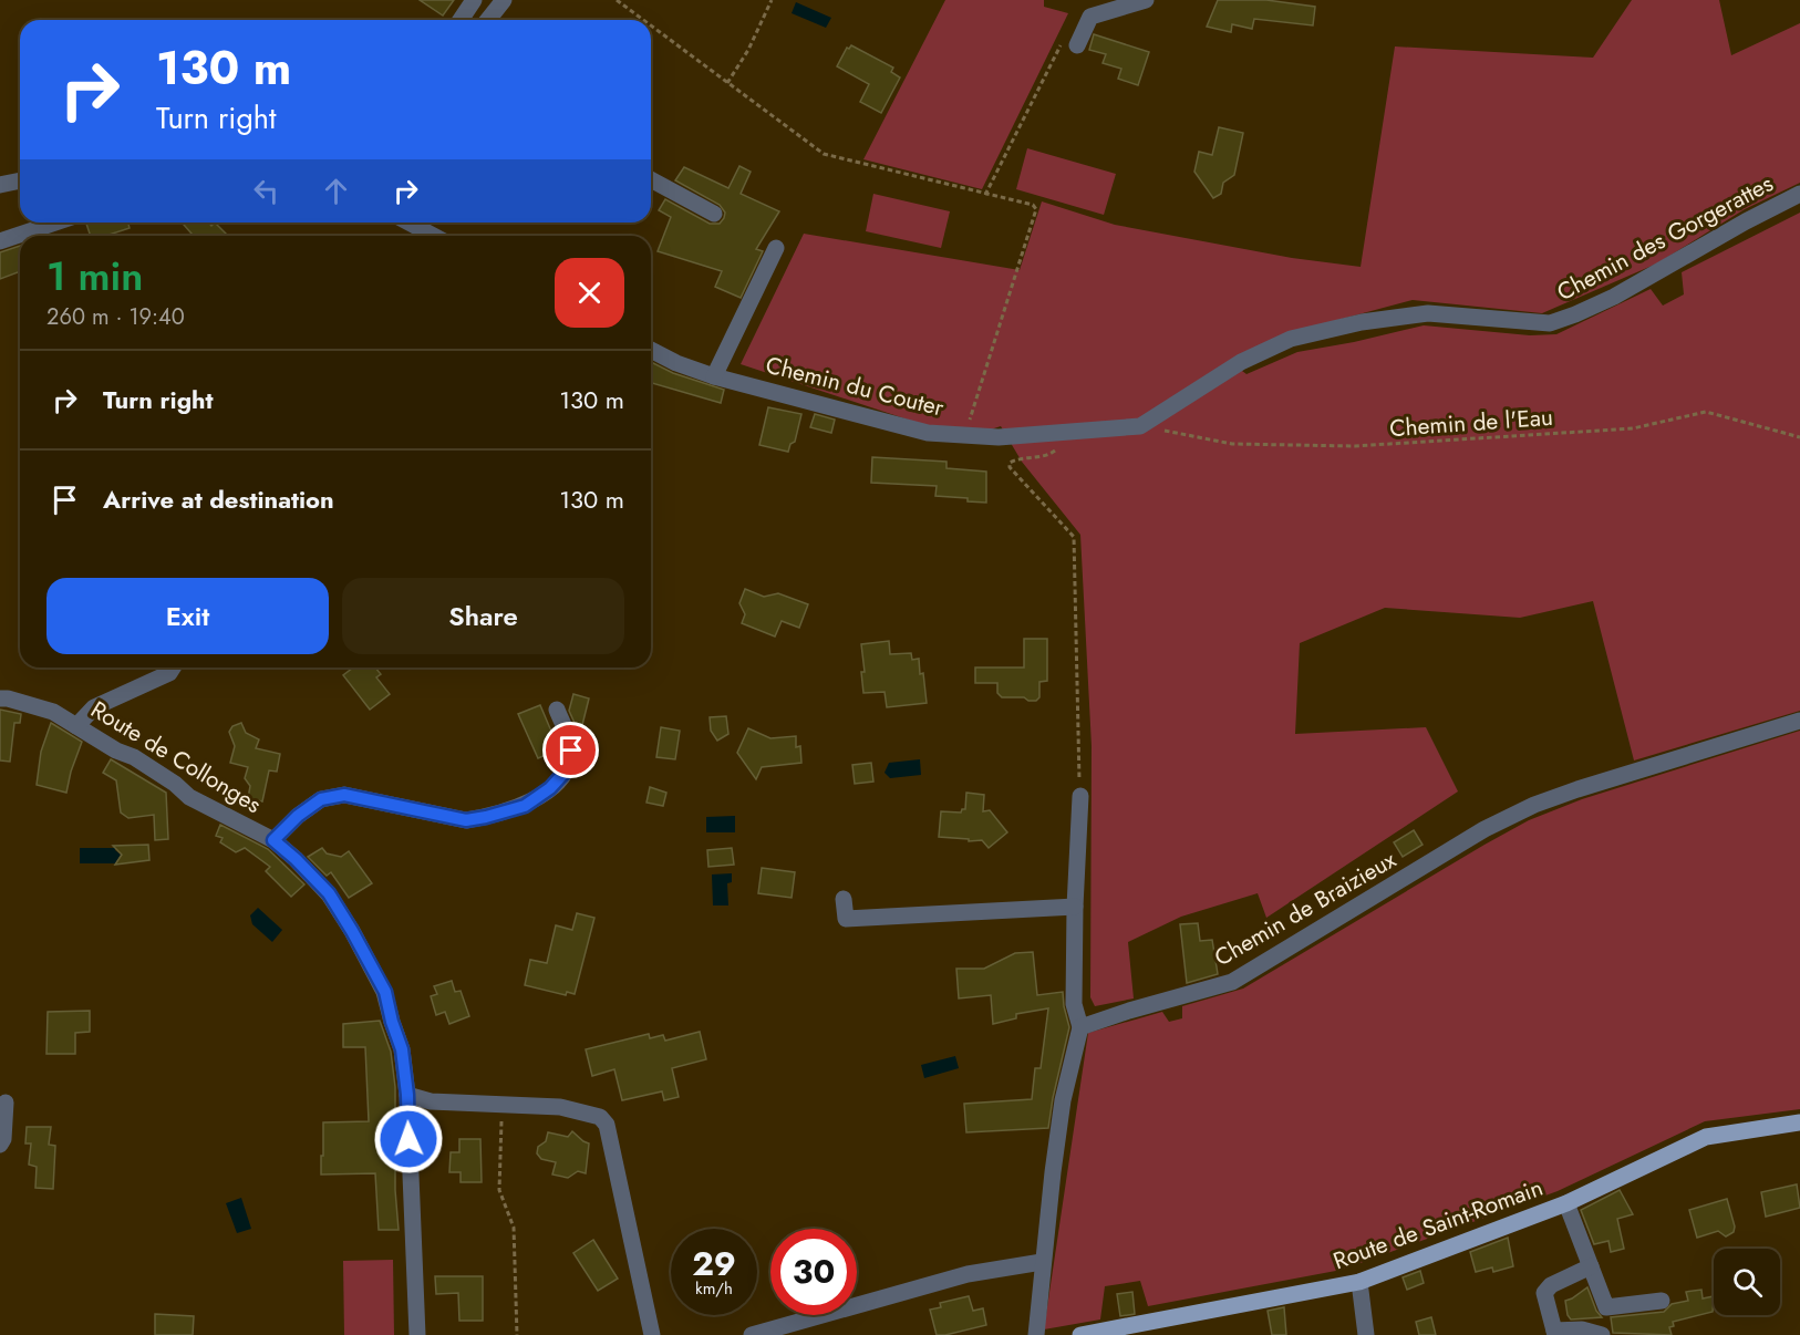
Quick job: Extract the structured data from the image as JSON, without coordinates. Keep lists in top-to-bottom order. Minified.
{"streets":{"main road":["Route de Saint-Romain"],"street":["Chemin des Gorgerattes","Chemin du Couter","Route de Collonges","Chemin de Braizieux"],"path":["Chemin de l'Eau"]},"crossings":[["Chemin des Gorgerattes","Chemin du Couter"],["Chemin des Gorgerattes","Chemin de l'Eau"],["Chemin du Couter","Chemin de l'Eau"]],"page":{"turn":["130 m","Turn right"],"heading":["1 min","260 m · 19:40"],"list":[{"name":"Turn right","value":"130 m"},{"name":"Arrive at destination","value":"130 m"}],"buttons":["Exit","Share"],"speed":"29 km/h","limit":"30"}}
